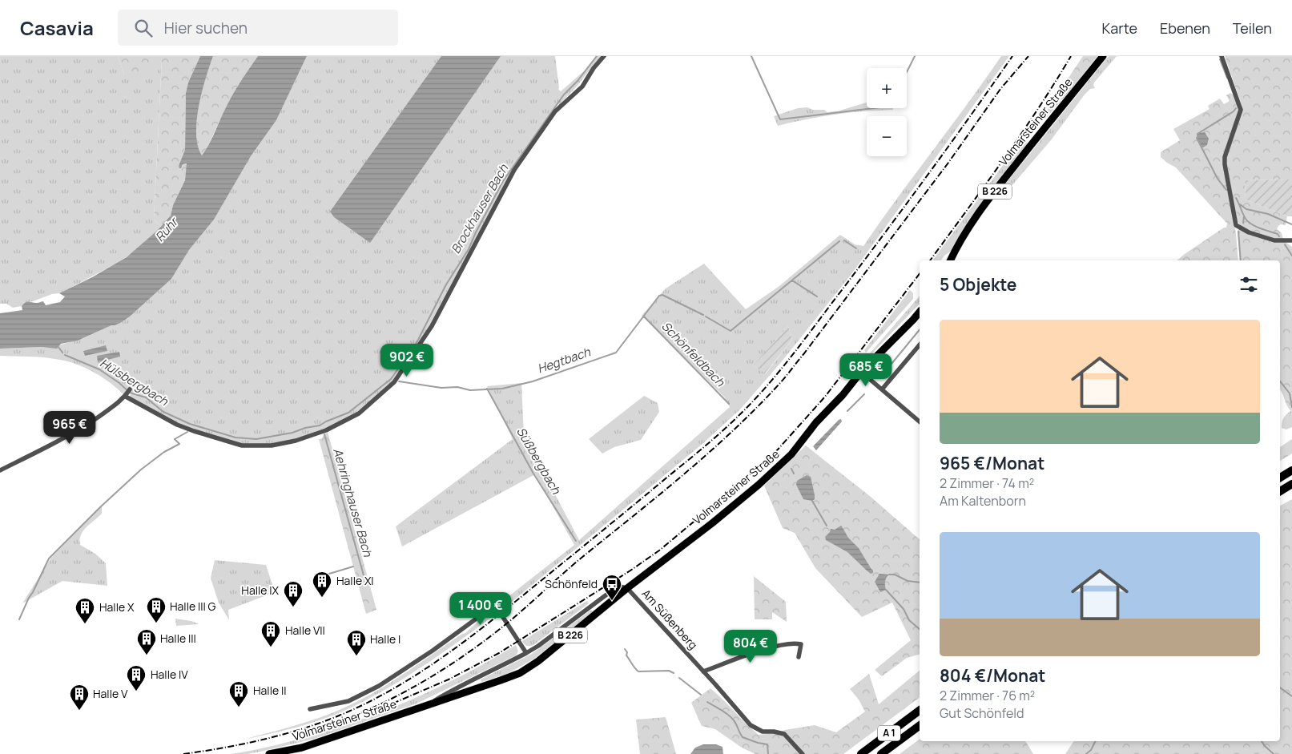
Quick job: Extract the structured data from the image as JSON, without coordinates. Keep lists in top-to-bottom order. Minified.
{"streets":{"highway":["A 1"],"main road":["Volmarsteiner Straße","B 226"],"street":["Am Süßenberg"]},"crossings":[["Volmarsteiner Straße","Am Süßenberg"]],"water":["Brockhauser Bach","Ruhr","Schönfeldbach","Hegtbach","Hülsbergbach","Süßbergbach","Aehringhauser Bach"],"places":{"building":["Halle XI","Halle IX","Halle III G","Halle X","Halle VII","Halle III","Halle I","Halle IV","Halle II","Halle V"],"bus stop":["Schönfeld"]},"page":{"header":"Casavia","search":"Hier suchen","nav":["Karte","Ebenen","Teilen"],"map_buttons":["+","−"],"heading":"5 Objekte","list":[{"name":"965 €/Monat","note":"2 Zimmer · 74 m² · Am Kaltenborn"},{"name":"804 €/Monat","note":"2 Zimmer · 76 m² · Gut Schönfeld"}],"price":["902 €","685 €","965 €","1 400 €","804 €"]}}
